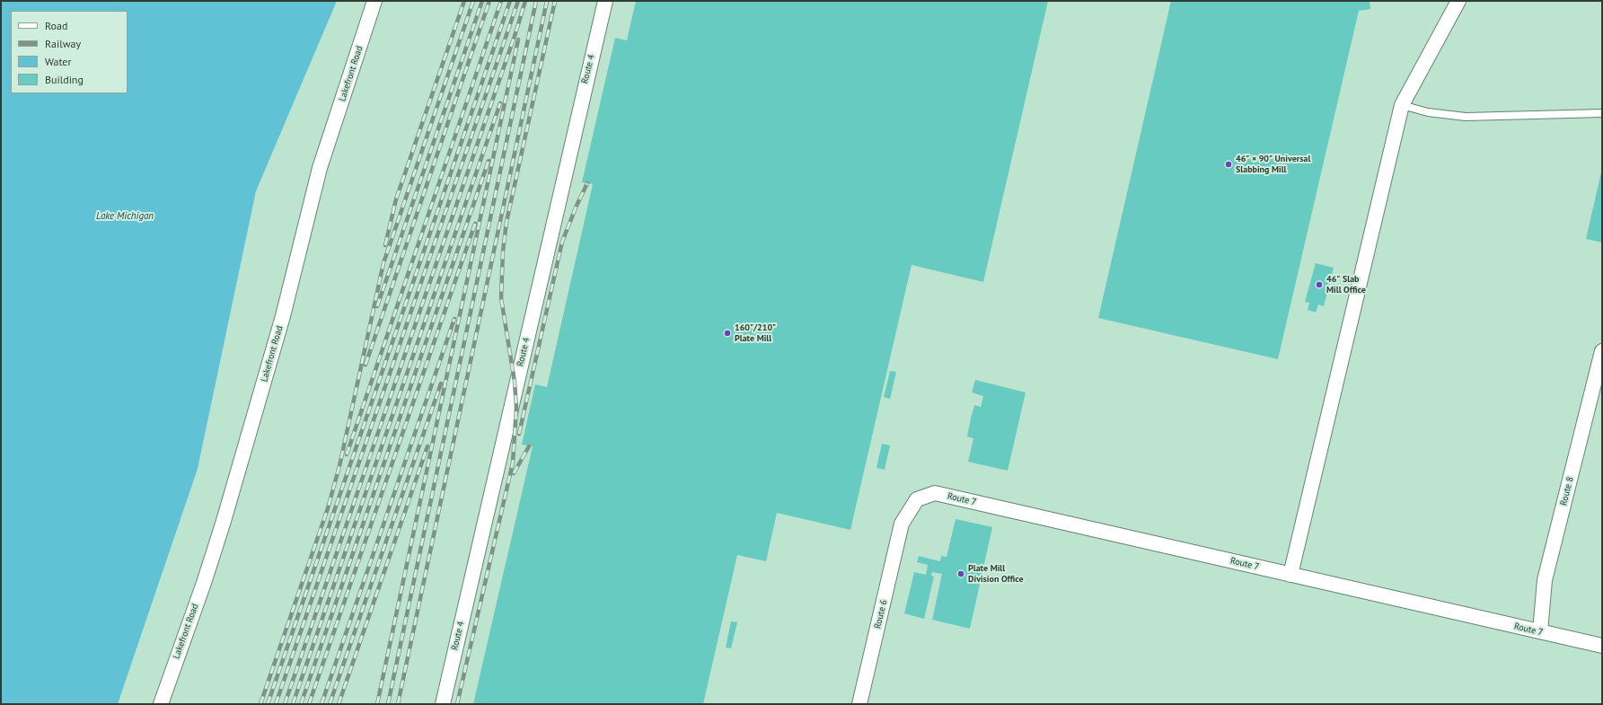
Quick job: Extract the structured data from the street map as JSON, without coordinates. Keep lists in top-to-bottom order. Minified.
{"streets":{"street":["Route 4","Lakefront Road","Route 8","Route 7","Route 6"]},"crossings":[["Route 8","Route 7"],["Route 7","Route 6"]],"water":["Lake Michigan"],"places":["46\" × 90\" Universal Slabbing Mill","46\" Slab Mill Office","160\"/210\" Plate Mill","Plate Mill Division Office"],"legend":["Road","Railway","Water","Building"]}
